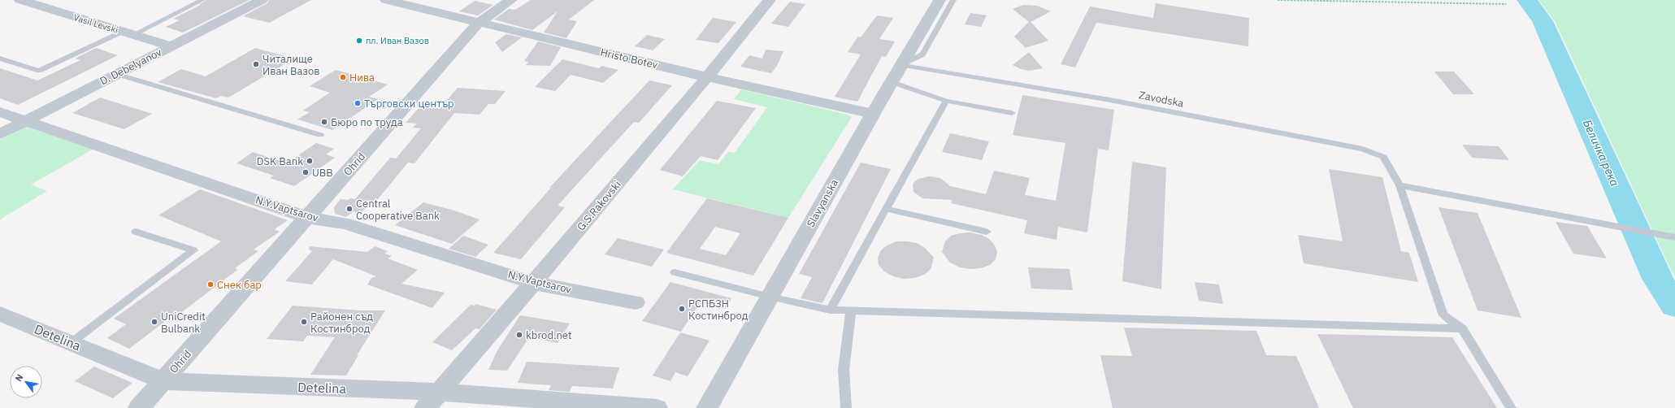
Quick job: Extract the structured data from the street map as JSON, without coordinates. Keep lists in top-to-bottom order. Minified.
{"streets":{"street":["Vasil Levski","Hristo Botev","D. Debelyanov","Ohrid","Slavyanska","G.S.Rakovski","N.Y.Vaptsarov","Detelina"],"lane":["Zavodska"]},"crossings":[["Vasil Levski","D. Debelyanov"],["Hristo Botev","Ohrid"],["Hristo Botev","Slavyanska"],["Hristo Botev","G.S.Rakovski"],["D. Debelyanov","N.Y.Vaptsarov"],["Zavodska","Slavyanska"],["Ohrid","N.Y.Vaptsarov"],["Ohrid","Detelina"],["G.S.Rakovski","N.Y.Vaptsarov"],["G.S.Rakovski","Detelina"]],"water":["Беличка река"],"places":["пл. Иван Вазов","Читалище Иван Вазов","Нива","Търговски център","Бюро по труда","DSK Bank","UBB","Central Cooperative Bank","Снек бар","РСПБЗН Костинброд","UniCredit Bulbank","Районен съд Костинброд","kbrod.net"],"north":"top left"}
